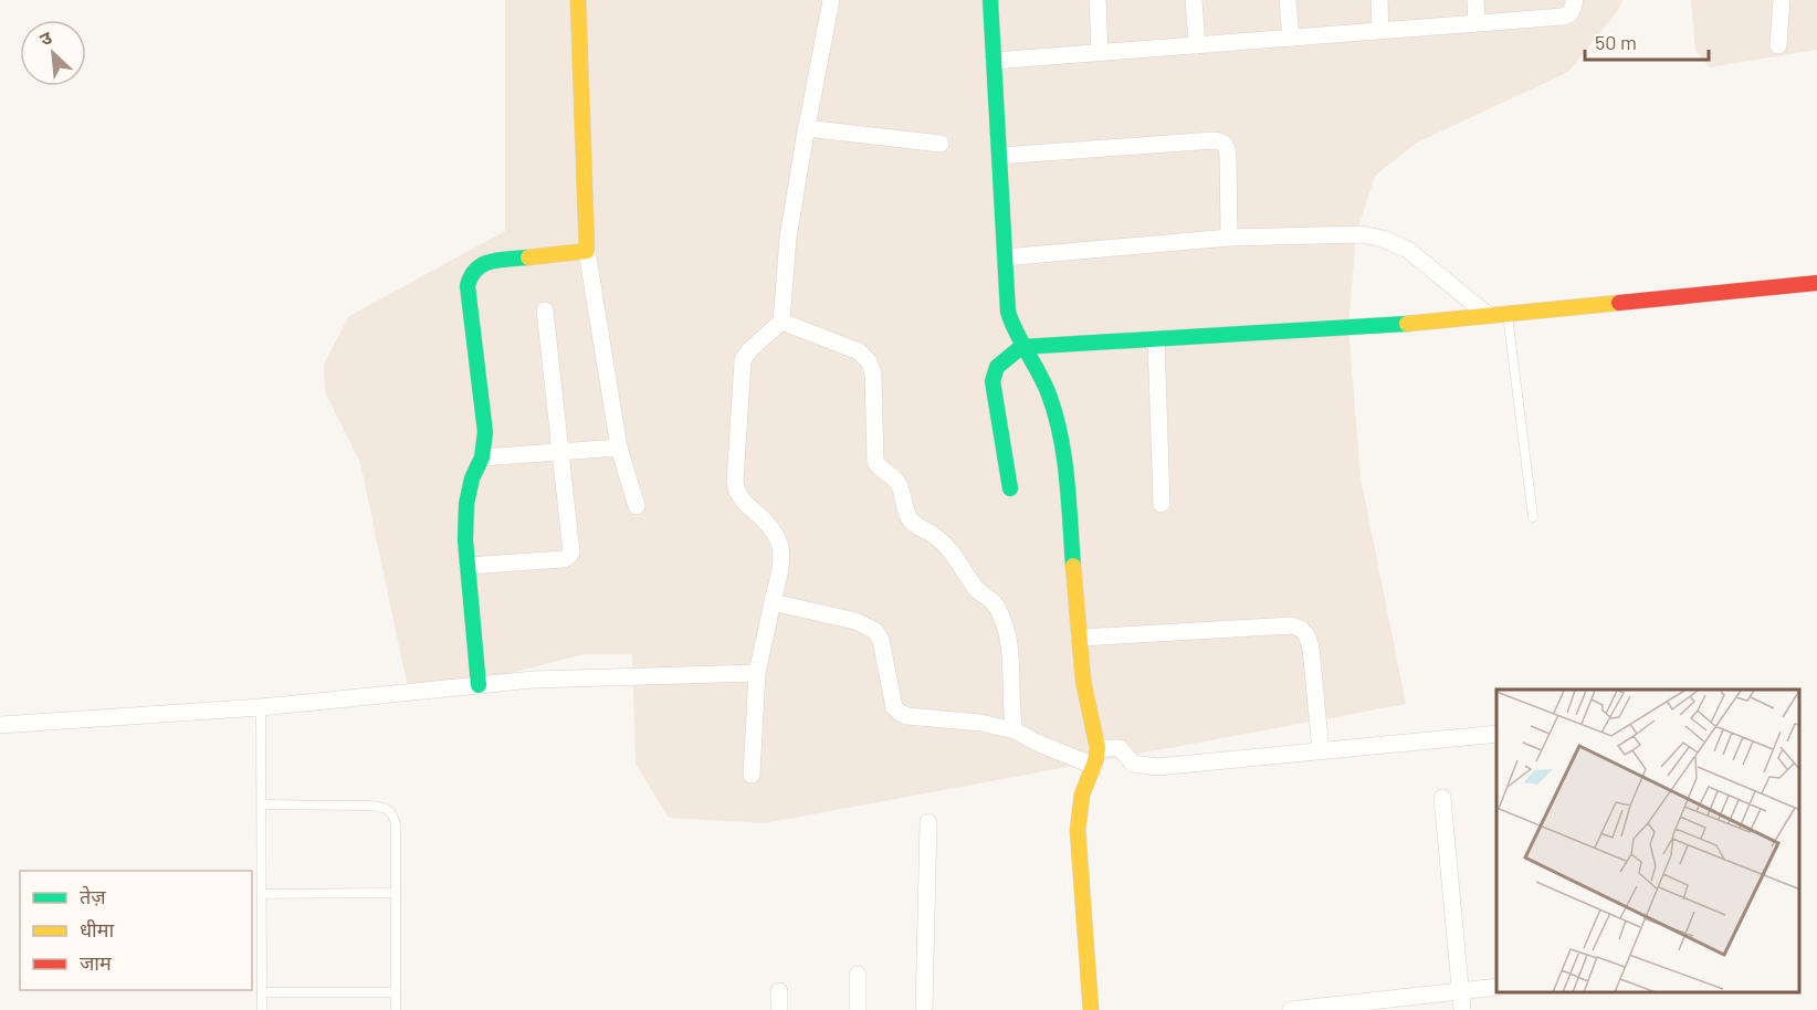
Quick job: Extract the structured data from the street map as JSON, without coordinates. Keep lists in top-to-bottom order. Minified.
{"legend":["तेज़","धीमा","जाम"],"scale_bar":"50 m","north":"top left"}
